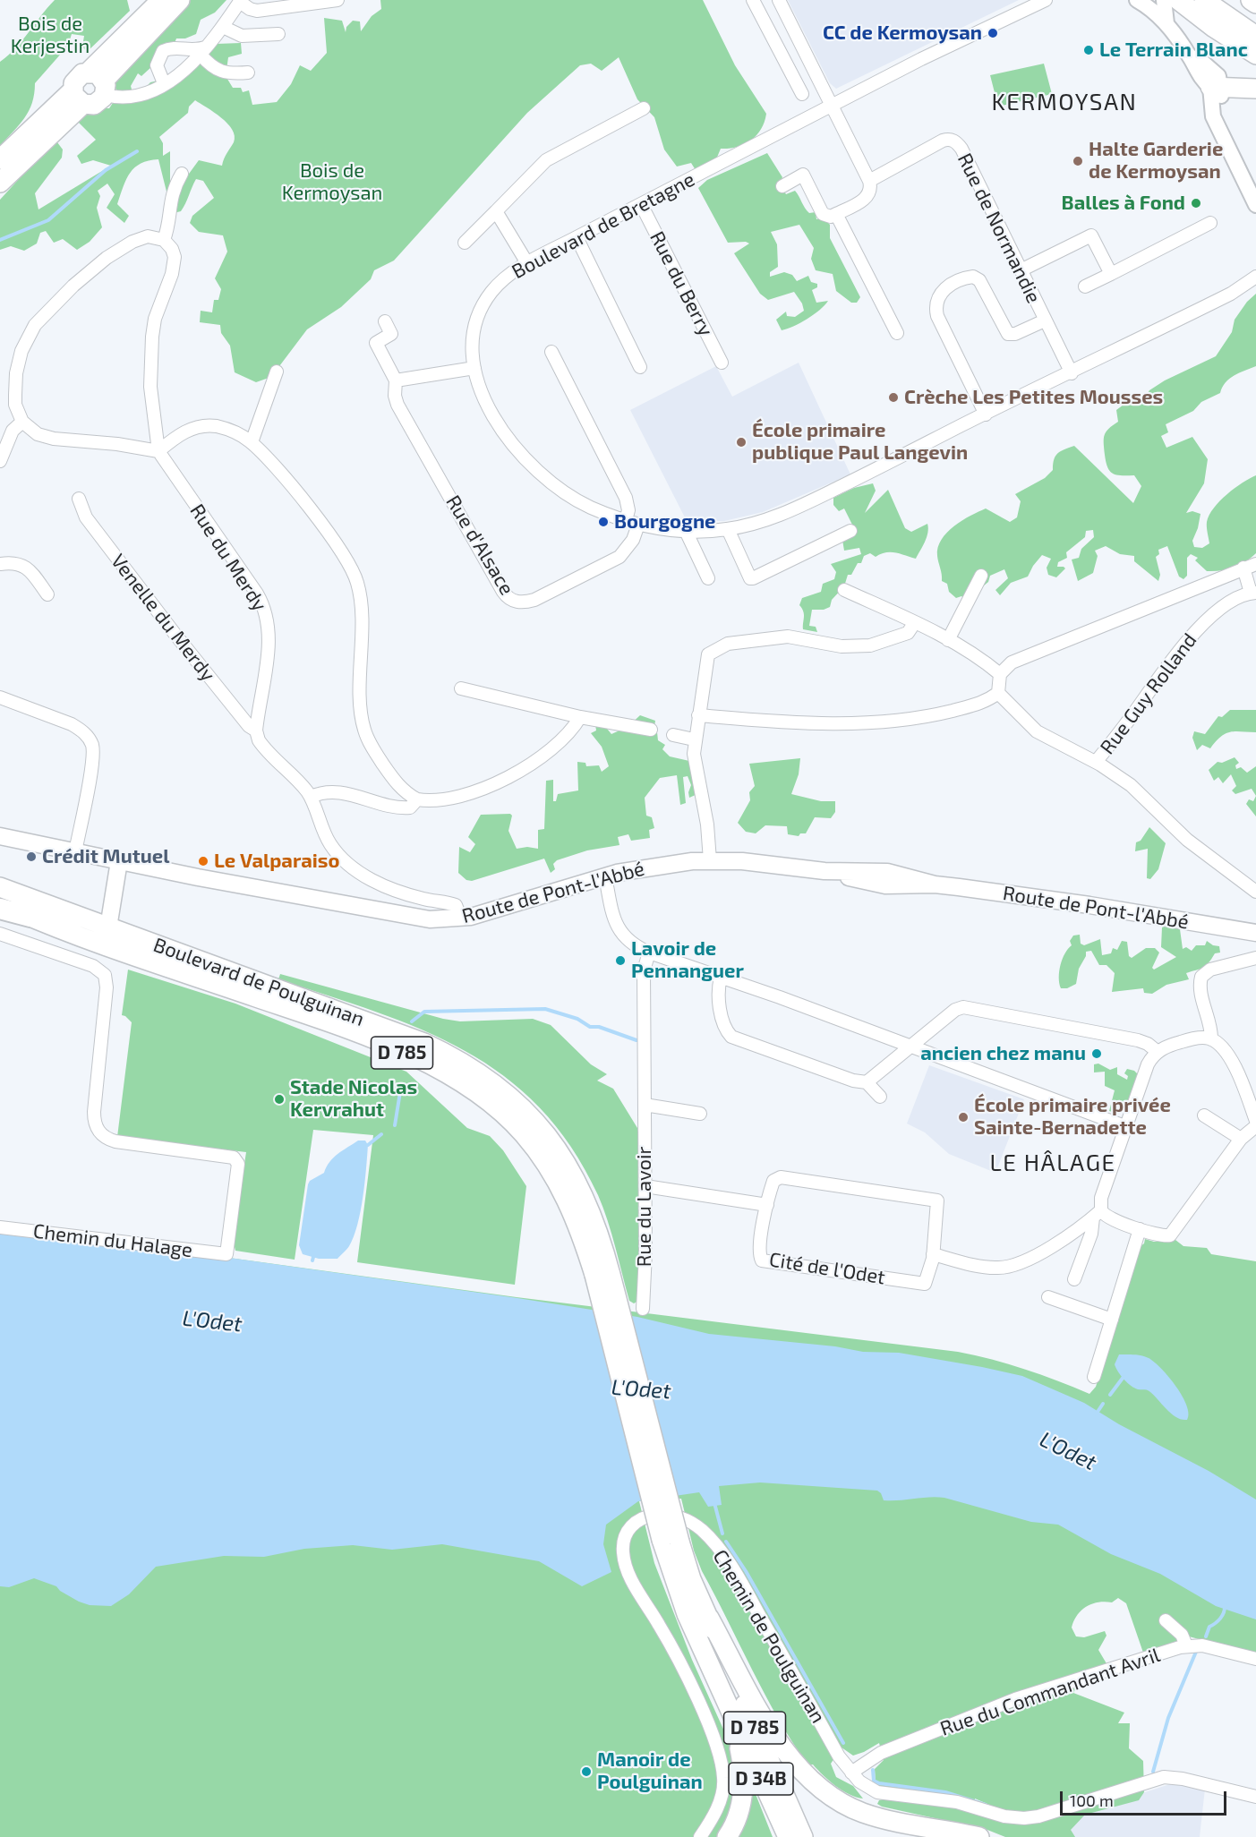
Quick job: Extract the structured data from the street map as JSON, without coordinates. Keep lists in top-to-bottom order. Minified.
{"streets":{"highway":["D 785"],"main road":["Route de Pont-l'Abbé","Boulevard de Poulguinan","D 34B"],"street":["Boulevard de Bretagne","Rue de Normandie","Rue du Berry","Rue d'Alsace","Rue du Merdy","Venelle du Merdy","Rue Guy Rolland","Rue du Lavoir","Chemin du Halage","Cité de l'Odet","Chemin de Poulguinan","Rue du Commandant Avril"]},"crossings":[["Boulevard de Bretagne","Rue de Normandie"],["Boulevard de Bretagne","Rue du Berry"],["Boulevard de Bretagne","Rue d'Alsace"],["Rue du Merdy","Venelle du Merdy"],["Boulevard de Poulguinan","D 785"],["Chemin de Poulguinan","Rue du Commandant Avril"]],"districts":["KERMOYSAN","LE HÂLAGE"],"water":["L'Odet"],"parks":["Bois de Kerjestin","Bois de Kermoysan"],"places":["CC de Kermoysan","Le Terrain Blanc","Halte Garderie de Kermoysan","Balles à Fond","Crèche Les Petites Mousses","École primaire publique Paul Langevin","Bourgogne","Crédit Mutuel","Le Valparaiso","Lavoir de Pennanguer","ancien chez manu","Stade Nicolas Kervrahut","École primaire privée Sainte-Bernadette","Manoir de Poulguinan"],"scale_bar":"100 m"}
